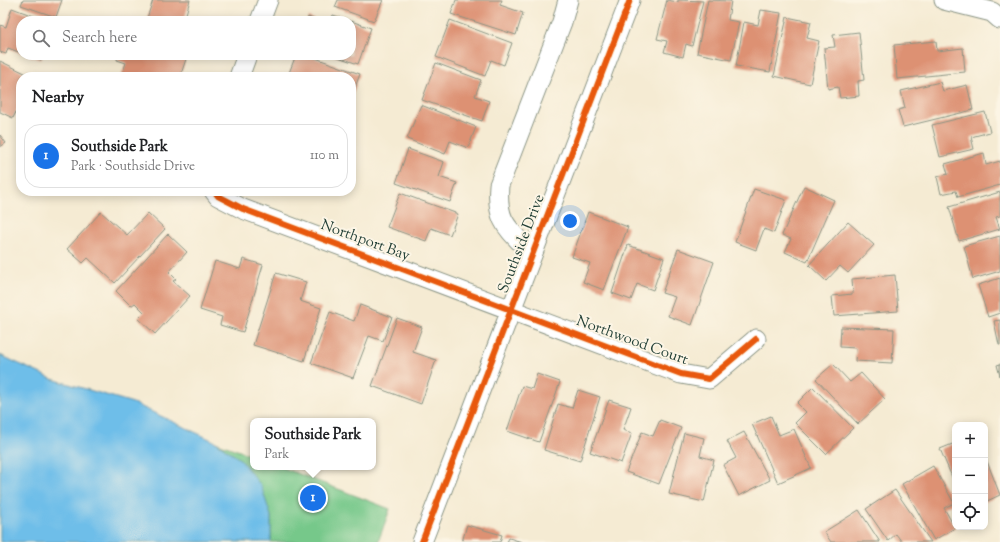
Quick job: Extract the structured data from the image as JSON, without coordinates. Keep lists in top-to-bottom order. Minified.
{"streets":{"street":["Northport Bay","Southside Drive","Northwood Court"]},"crossings":[["Northport Bay","Southside Drive"],["Northport Bay","Northwood Court"],["Southside Drive","Northwood Court"]],"page":{"search":"Search here","heading":"Nearby","list":[{"mark":"1","name":"Southside Park","note":"Park · Southside Drive","value":"110 m"}],"popup":["Southside Park","Park"],"map_buttons":["+","−"],"pins":"1"}}
